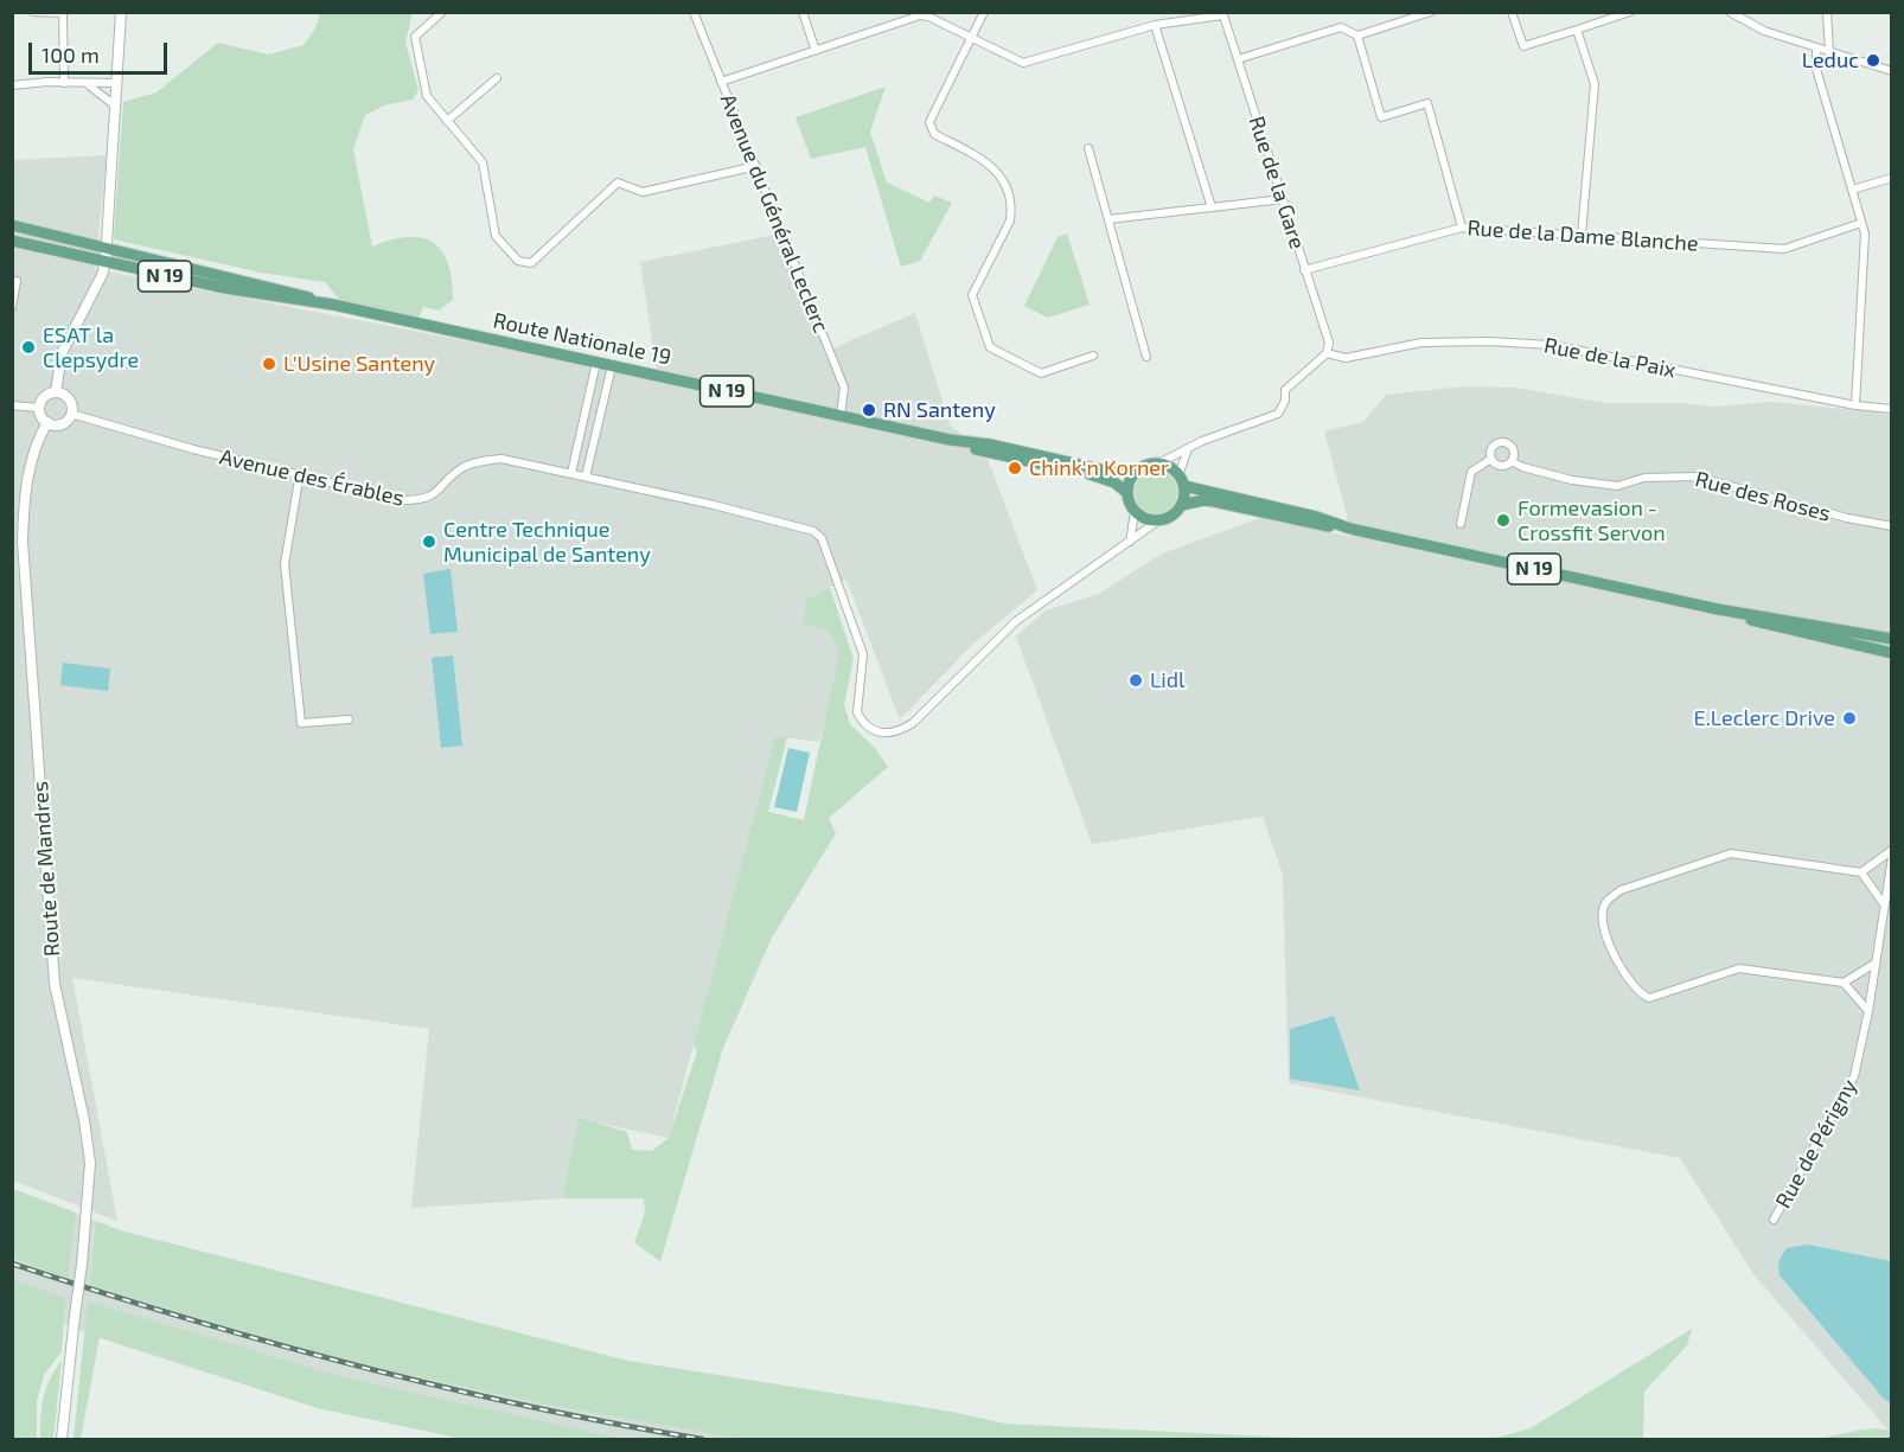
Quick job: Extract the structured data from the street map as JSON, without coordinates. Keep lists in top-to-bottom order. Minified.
{"streets":{"main road":["N 19","Route Nationale 19"],"street":["Rue de la Gare","Avenue du Général Leclerc","Rue de la Dame Blanche","Rue de la Paix","Avenue des Érables","Rue des Roses","Route de Mandres","Rue de Périgny"]},"crossings":[["Rue de la Gare","Rue de la Dame Blanche"],["Rue de la Gare","Rue de la Paix"],["Avenue du Général Leclerc","Route Nationale 19"],["N 19","Route Nationale 19"],["N 19","Avenue des Érables"],["Route Nationale 19","Avenue des Érables"],["Avenue des Érables","Route de Mandres"]],"places":["Leduc","ESAT la Clepsydre","L'Usine Santeny","RN Santeny","Chink'n Korner","Formevasion - Crossfit Servon","Centre Technique Municipal de Santeny","Lidl","E.Leclerc Drive"],"scale_bar":"100 m"}
